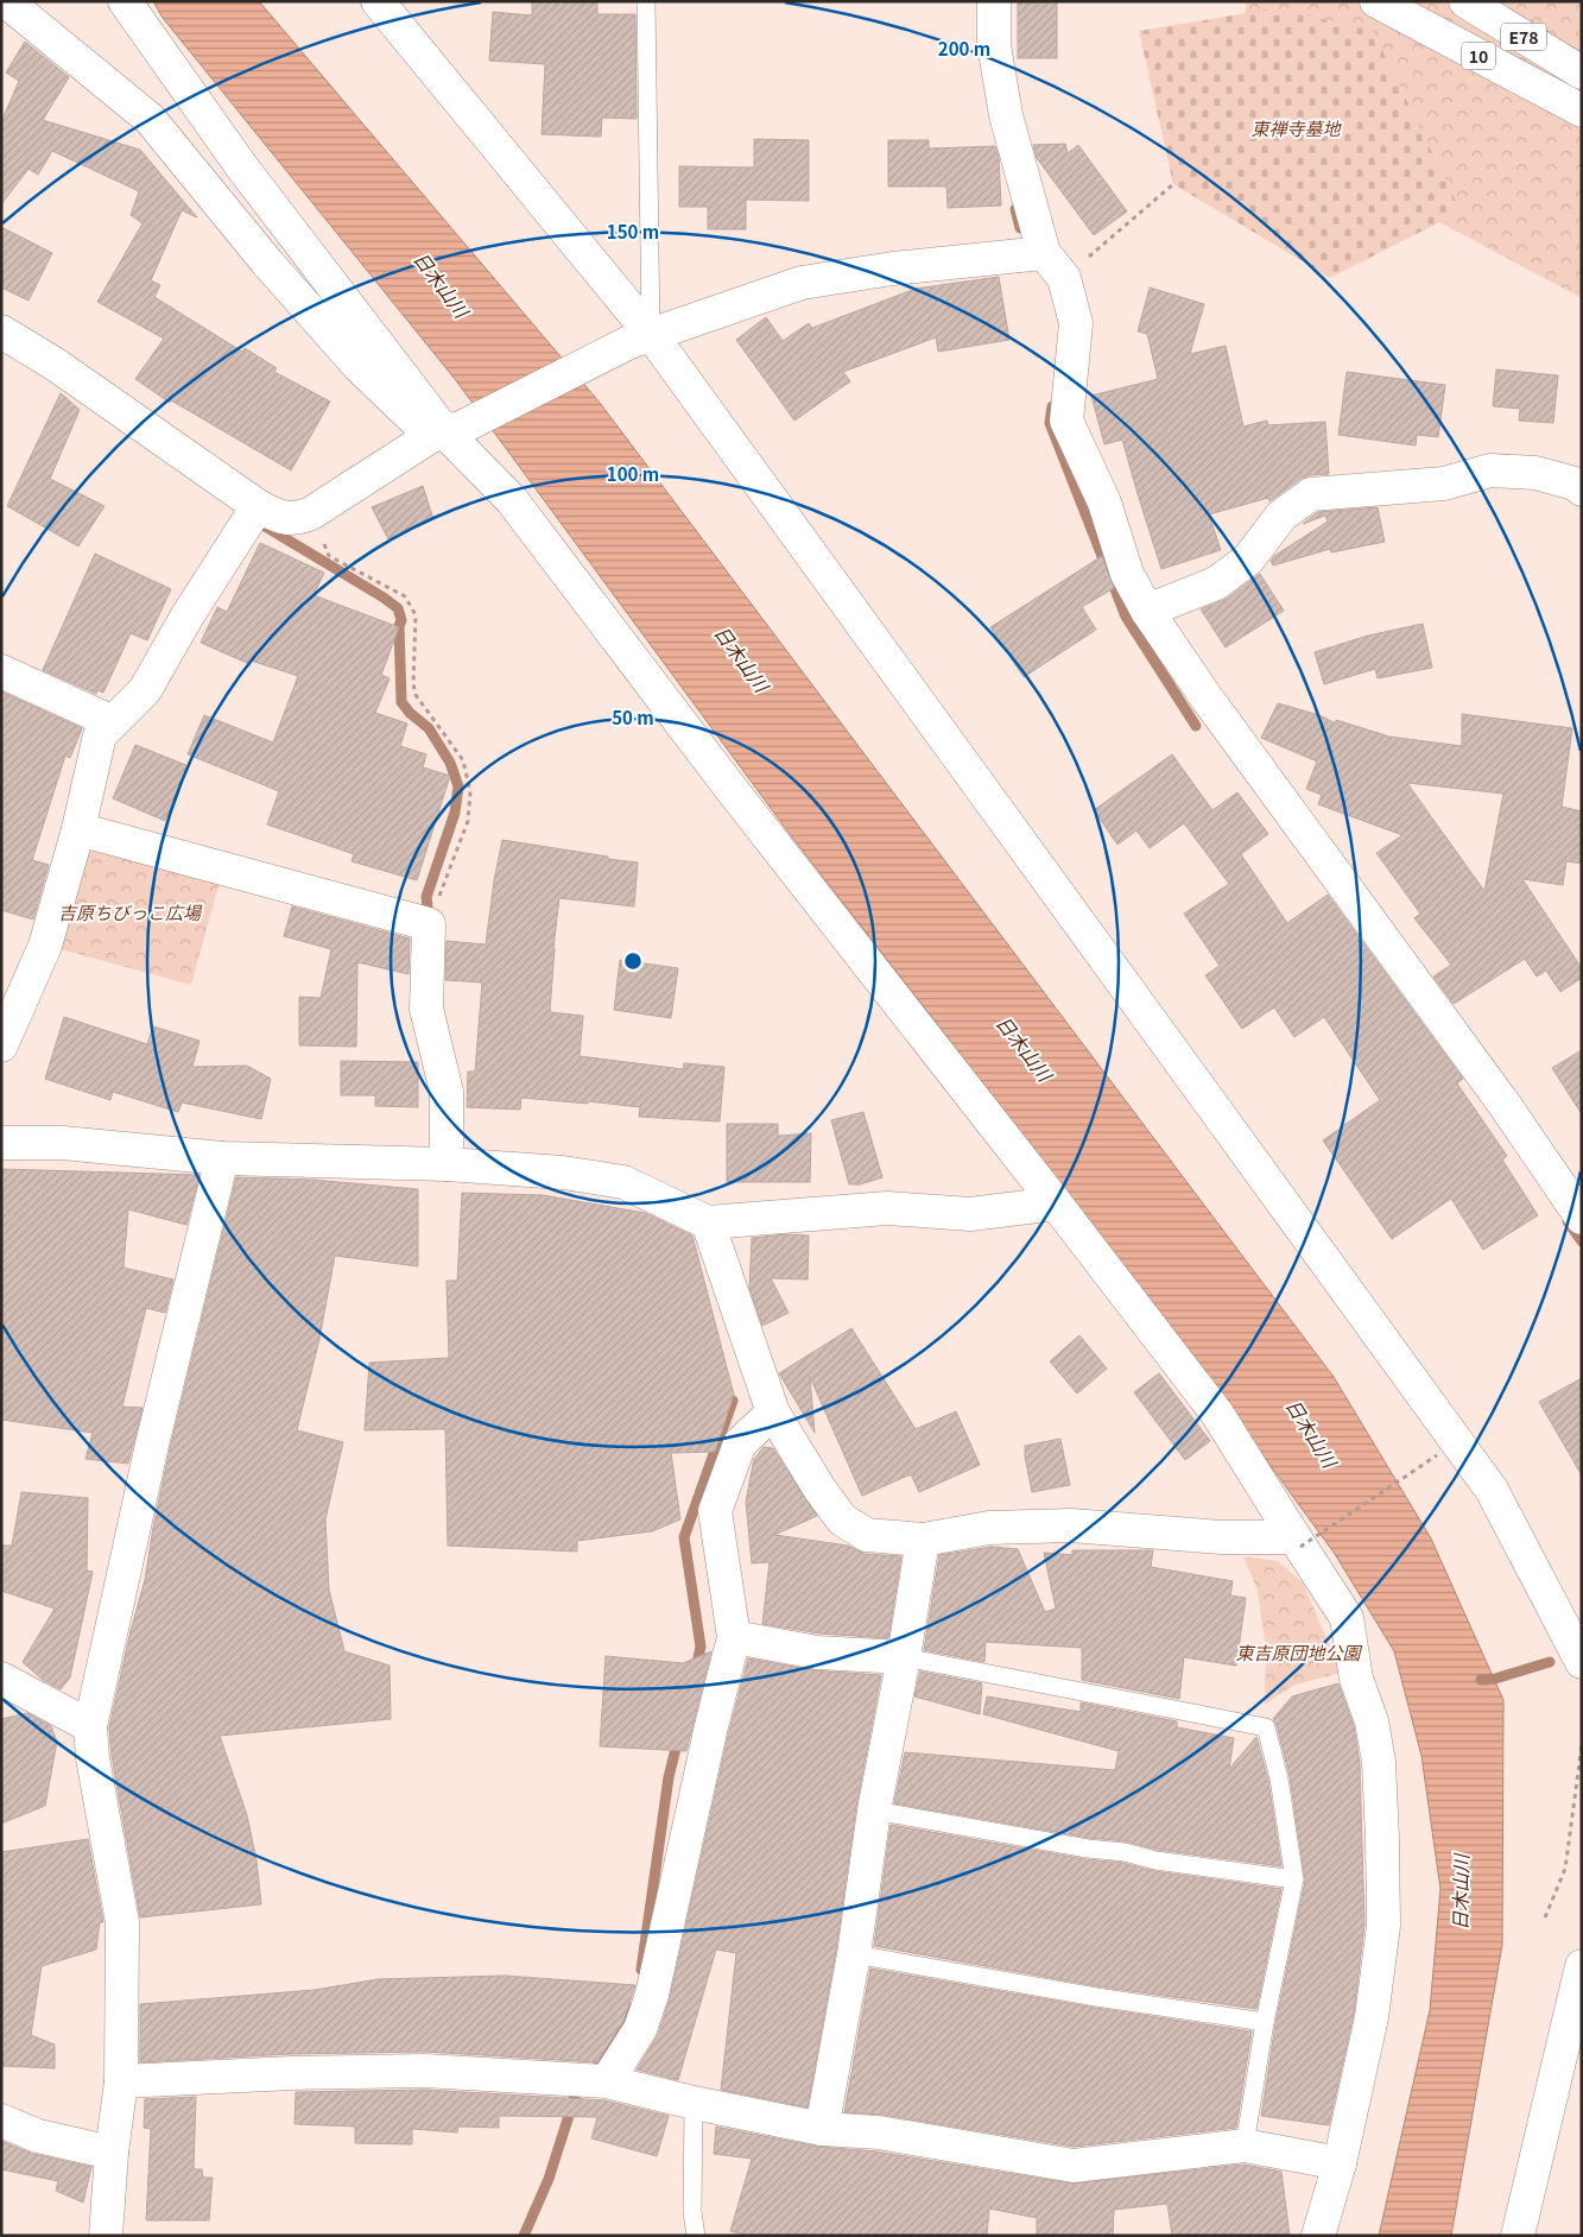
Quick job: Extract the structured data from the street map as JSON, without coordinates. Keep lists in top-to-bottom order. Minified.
{"streets":{"main road":["E78","10"]},"water":["日木山川"],"parks":["東禅寺墓地","吉原ちびっこ広場","東吉原団地公園"],"rings":["200 m","150 m","100 m","50 m"]}
